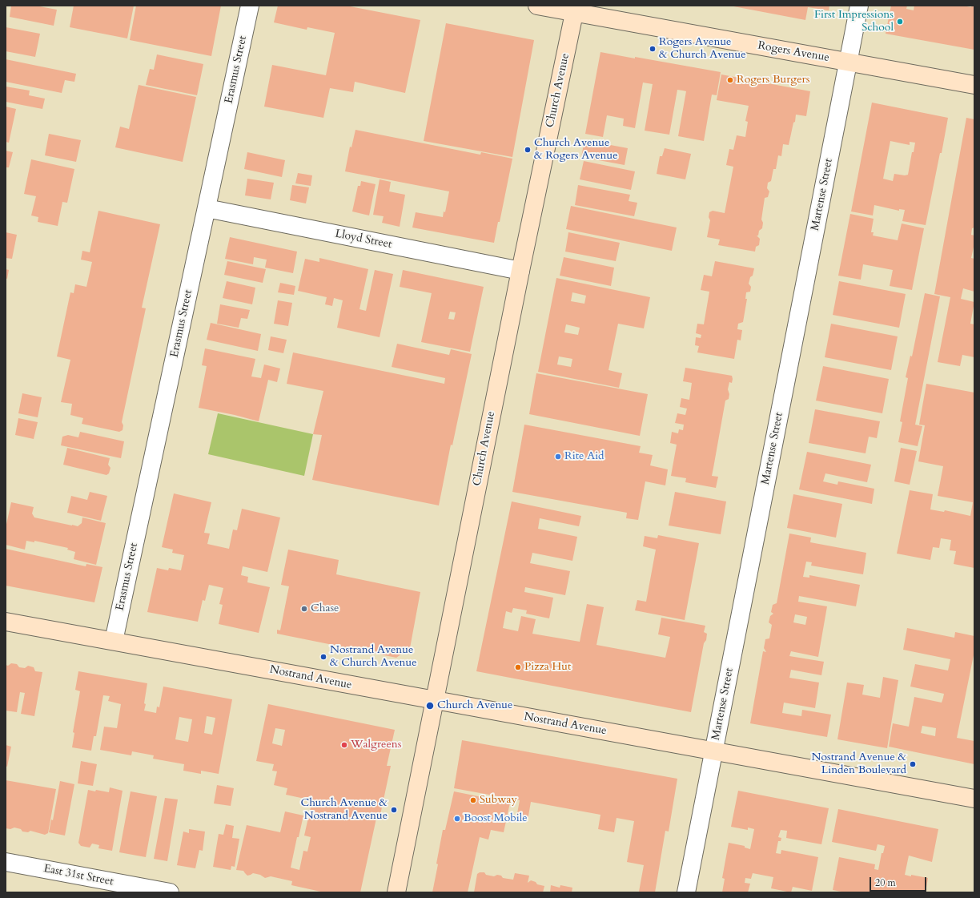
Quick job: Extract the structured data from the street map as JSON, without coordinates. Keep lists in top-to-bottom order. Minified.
{"streets":{"main road":["Rogers Avenue","Church Avenue","Nostrand Avenue"],"street":["Erasmus Street","Martense Street","Lloyd Street","East 31st Street"]},"crossings":[["Rogers Avenue","Church Avenue"],["Rogers Avenue","Martense Street"],["Erasmus Street","Lloyd Street"],["Erasmus Street","Nostrand Avenue"],["Church Avenue","Lloyd Street"],["Church Avenue","Nostrand Avenue"],["Martense Street","Nostrand Avenue"]],"places":["First Impressions School","Rogers Avenue & Church Avenue","Rogers Burgers","Church Avenue & Rogers Avenue","Rite Aid","Chase","Nostrand Avenue & Church Avenue","Pizza Hut","Church Avenue","Walgreens","Nostrand Avenue & Linden Boulevard","Subway","Church Avenue & Nostrand Avenue","Boost Mobile"],"scale_bar":"20 m"}
